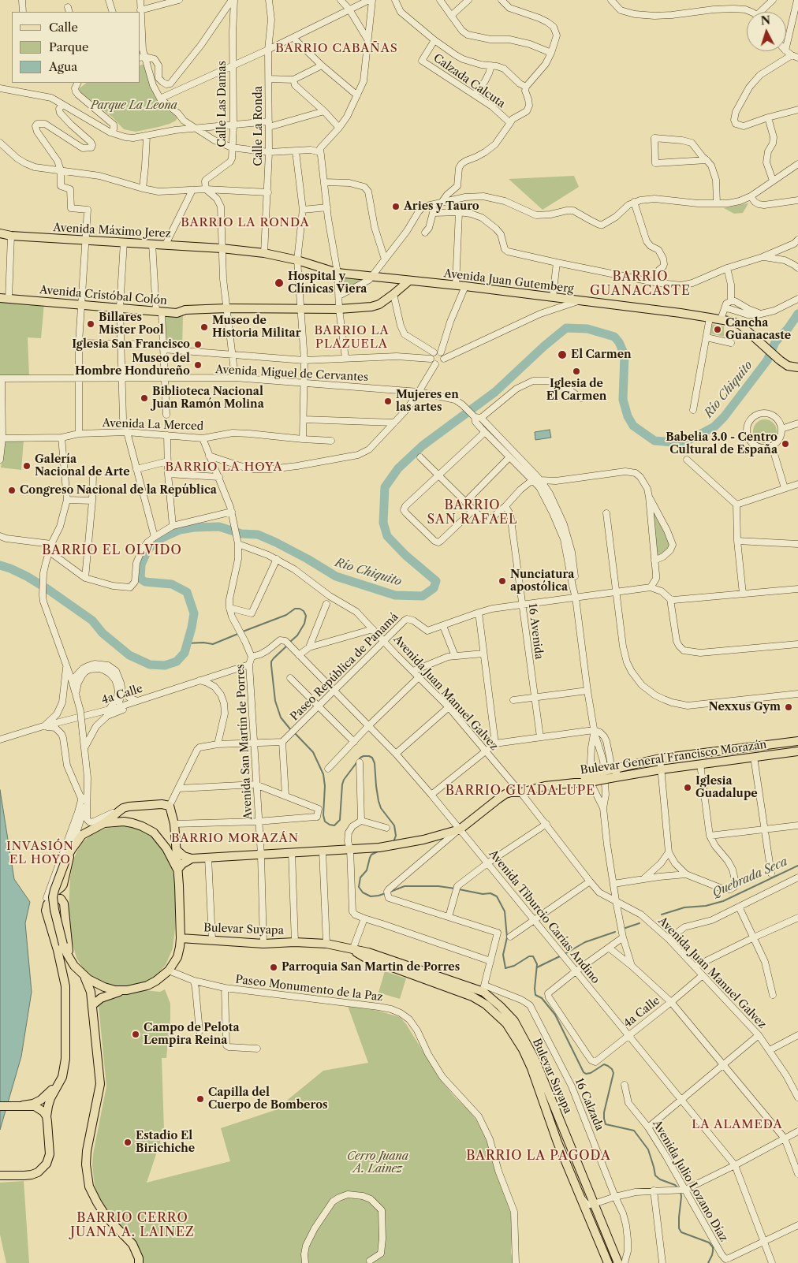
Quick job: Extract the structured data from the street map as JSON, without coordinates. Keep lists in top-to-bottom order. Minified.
{"streets":{"main road":["Avenida Máximo Jerez","Avenida Juan Gutemberg","Avenida Cristóbal Colón","Bulevar General Francisco Morazán","Bulevar Suyapa"],"street":["Calzada Calcuta","Calle Las Damas","Calle La Ronda","Avenida Miguel de Cervantes","Avenida La Merced","16 Avenida","Paseo República de Panamá","Avenida Juan Manuel Galvez","4a Calle","Avenida San Martín de Porres","Avenida Tiburcio Carías Andino","Paseo Monumento de la Paz","16 Calzada","Avenida Julio Lozano Díaz"]},"crossings":[["Calle La Ronda","Avenida Máximo Jerez"],["Avenida Máximo Jerez","Avenida Juan Gutemberg"],["Avenida Máximo Jerez","Avenida Cristóbal Colón"],["Avenida Juan Gutemberg","Avenida Cristóbal Colón"],["Avenida La Merced","Avenida San Martín de Porres"],["16 Avenida","Paseo República de Panamá"],["Paseo República de Panamá","Avenida Juan Manuel Galvez"],["Paseo República de Panamá","Avenida Tiburcio Carías Andino"],["Avenida Juan Manuel Galvez","4a Calle"],["Avenida Juan Manuel Galvez","Avenida San Martín de Porres"],["Avenida Juan Manuel Galvez","Bulevar General Francisco Morazán"],["4a Calle","Avenida San Martín de Porres"],["4a Calle","Avenida Tiburcio Carías Andino"],["Avenida San Martín de Porres","Bulevar General Francisco Morazán"],["Avenida San Martín de Porres","Avenida Tiburcio Carías Andino"],["Avenida San Martín de Porres","Bulevar Suyapa"],["Bulevar General Francisco Morazán","Avenida Tiburcio Carías Andino"],["Bulevar Suyapa","16 Calzada"]],"districts":["BARRIO CABAÑAS","BARRIO LA RONDA","BARRIO GUANACASTE","BARRIO LA PLAZUELA","BARRIO LA HOYA","BARRIO SAN RAFAEL","BARRIO EL OLVIDO","BARRIO GUADALUPE","BARRIO MORAZÁN","INVASIÓN EL HOYO","LA ALAMEDA","BARRIO LA PAGODA","BARRIO CERRO JUANA A. LAINEZ"],"water":["Río Chiquito","Quebrada Seca"],"parks":["Parque La Leona","Cerro Juana A. Lainez"],"places":["Aries y Tauro","Hospital y Clínicas Viera","Billares Mister Pool","Museo de Historia Militar","Cancha Guanacaste","Iglesia San Francisco","El Carmen","Museo del Hombre Hondureño","Iglesia de El Carmen","Biblioteca Nacional Juan Ramón Molina","Mujeres en las artes","Babelia 3.0 - Centro Cultural de España","Galería Nacional de Arte","Congreso Nacional de la República","Nunciatura apostólica","Nexxus Gym","Iglesia Guadalupe","Parroquia San Martin de Porres","Campo de Pelota Lempira Reina","Capilla del Cuerpo de Bomberos","Estadio El Birichiche"],"legend":["Calle","Parque","Agua"],"north":"top"}
